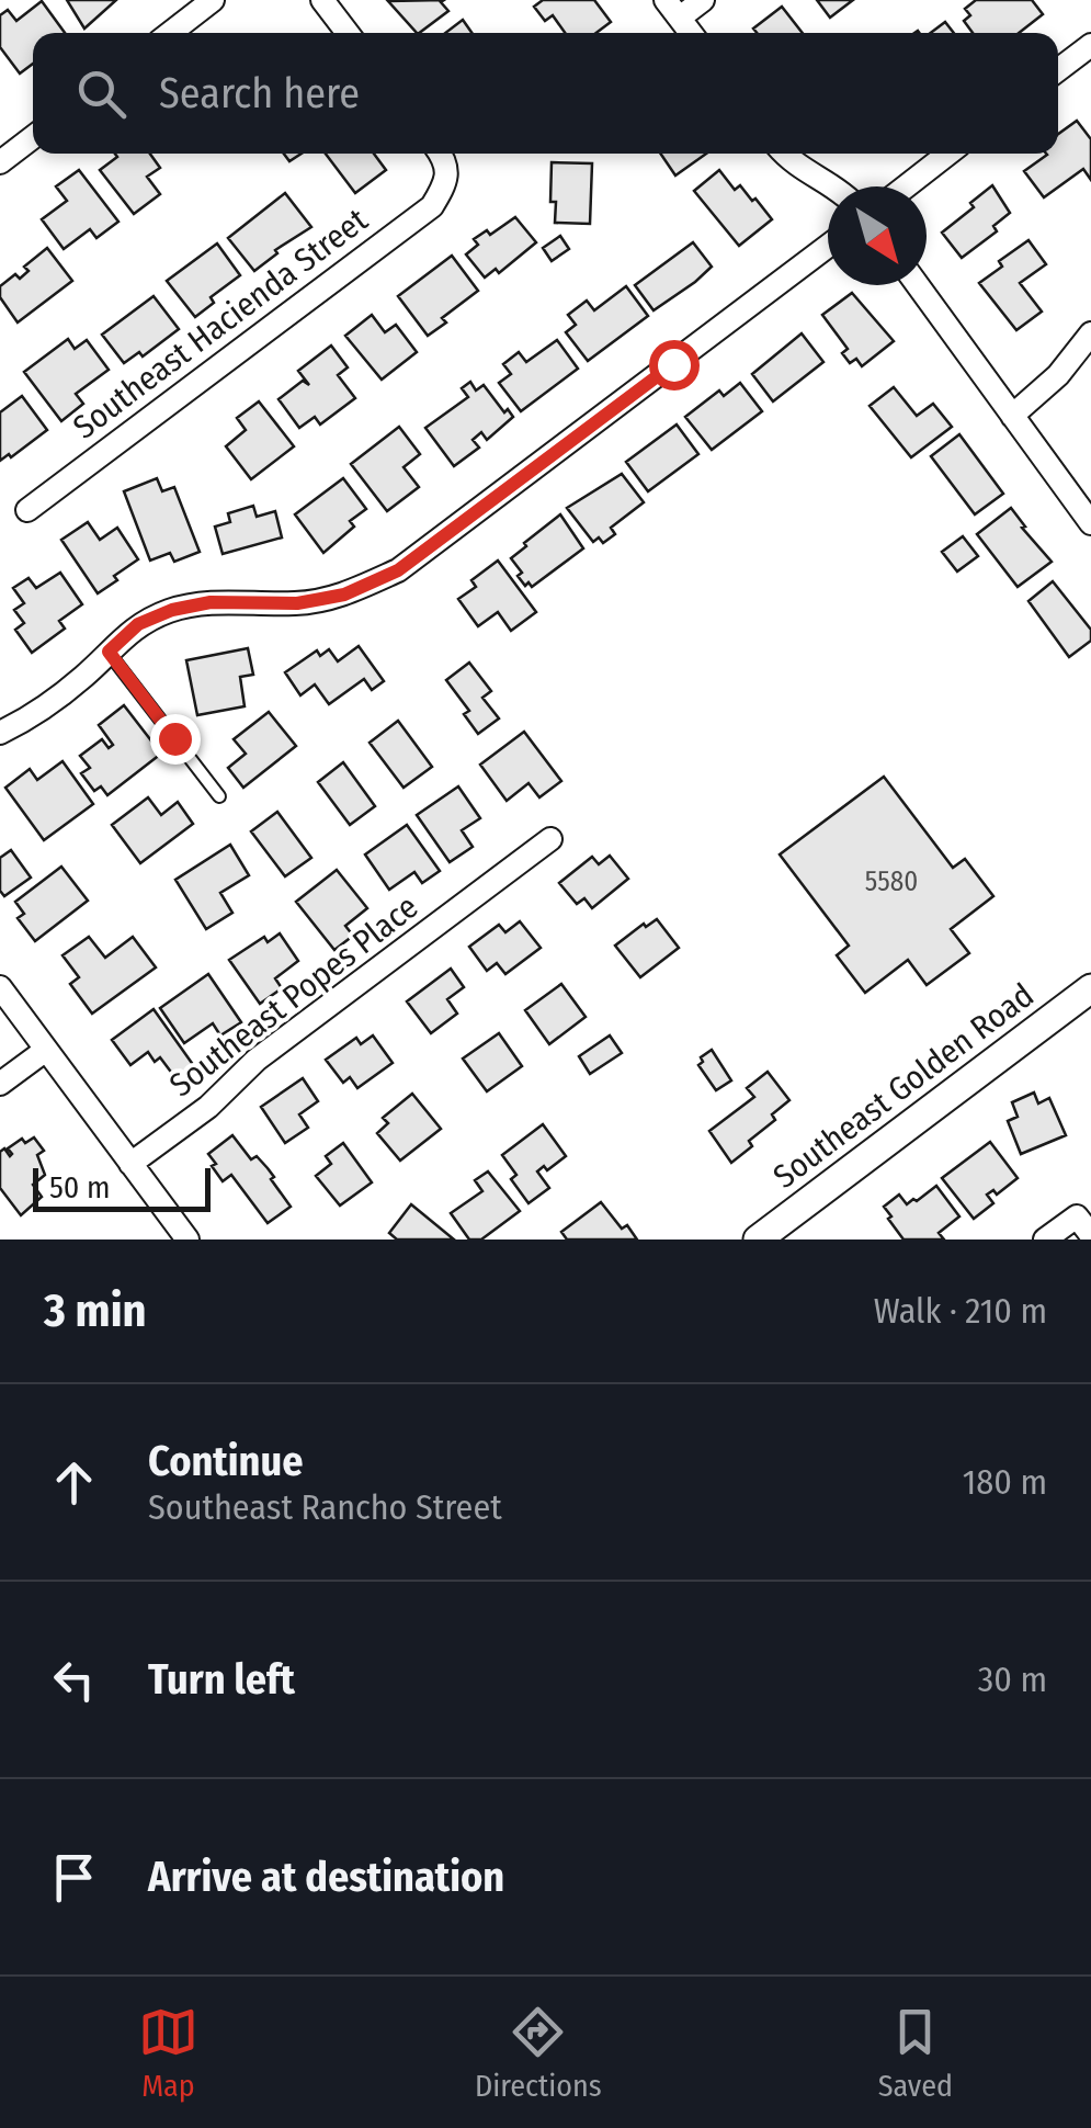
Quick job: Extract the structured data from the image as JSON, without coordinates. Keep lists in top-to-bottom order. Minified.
{"streets":{"street":["Southeast Hacienda Street","Southeast Popes Place","Southeast Golden Road"]},"house_numbers":["5580"],"scale_bar":"50 m","north":"bottom right","page":{"search":"Search here","scale":"50 m","heading":["3 min","Walk · 210 m"],"list":[["Continue","Southeast Rancho Street","180 m"],["Turn left","30 m"],"Arrive at destination"],"nav":["Map","Directions","Saved"]}}
